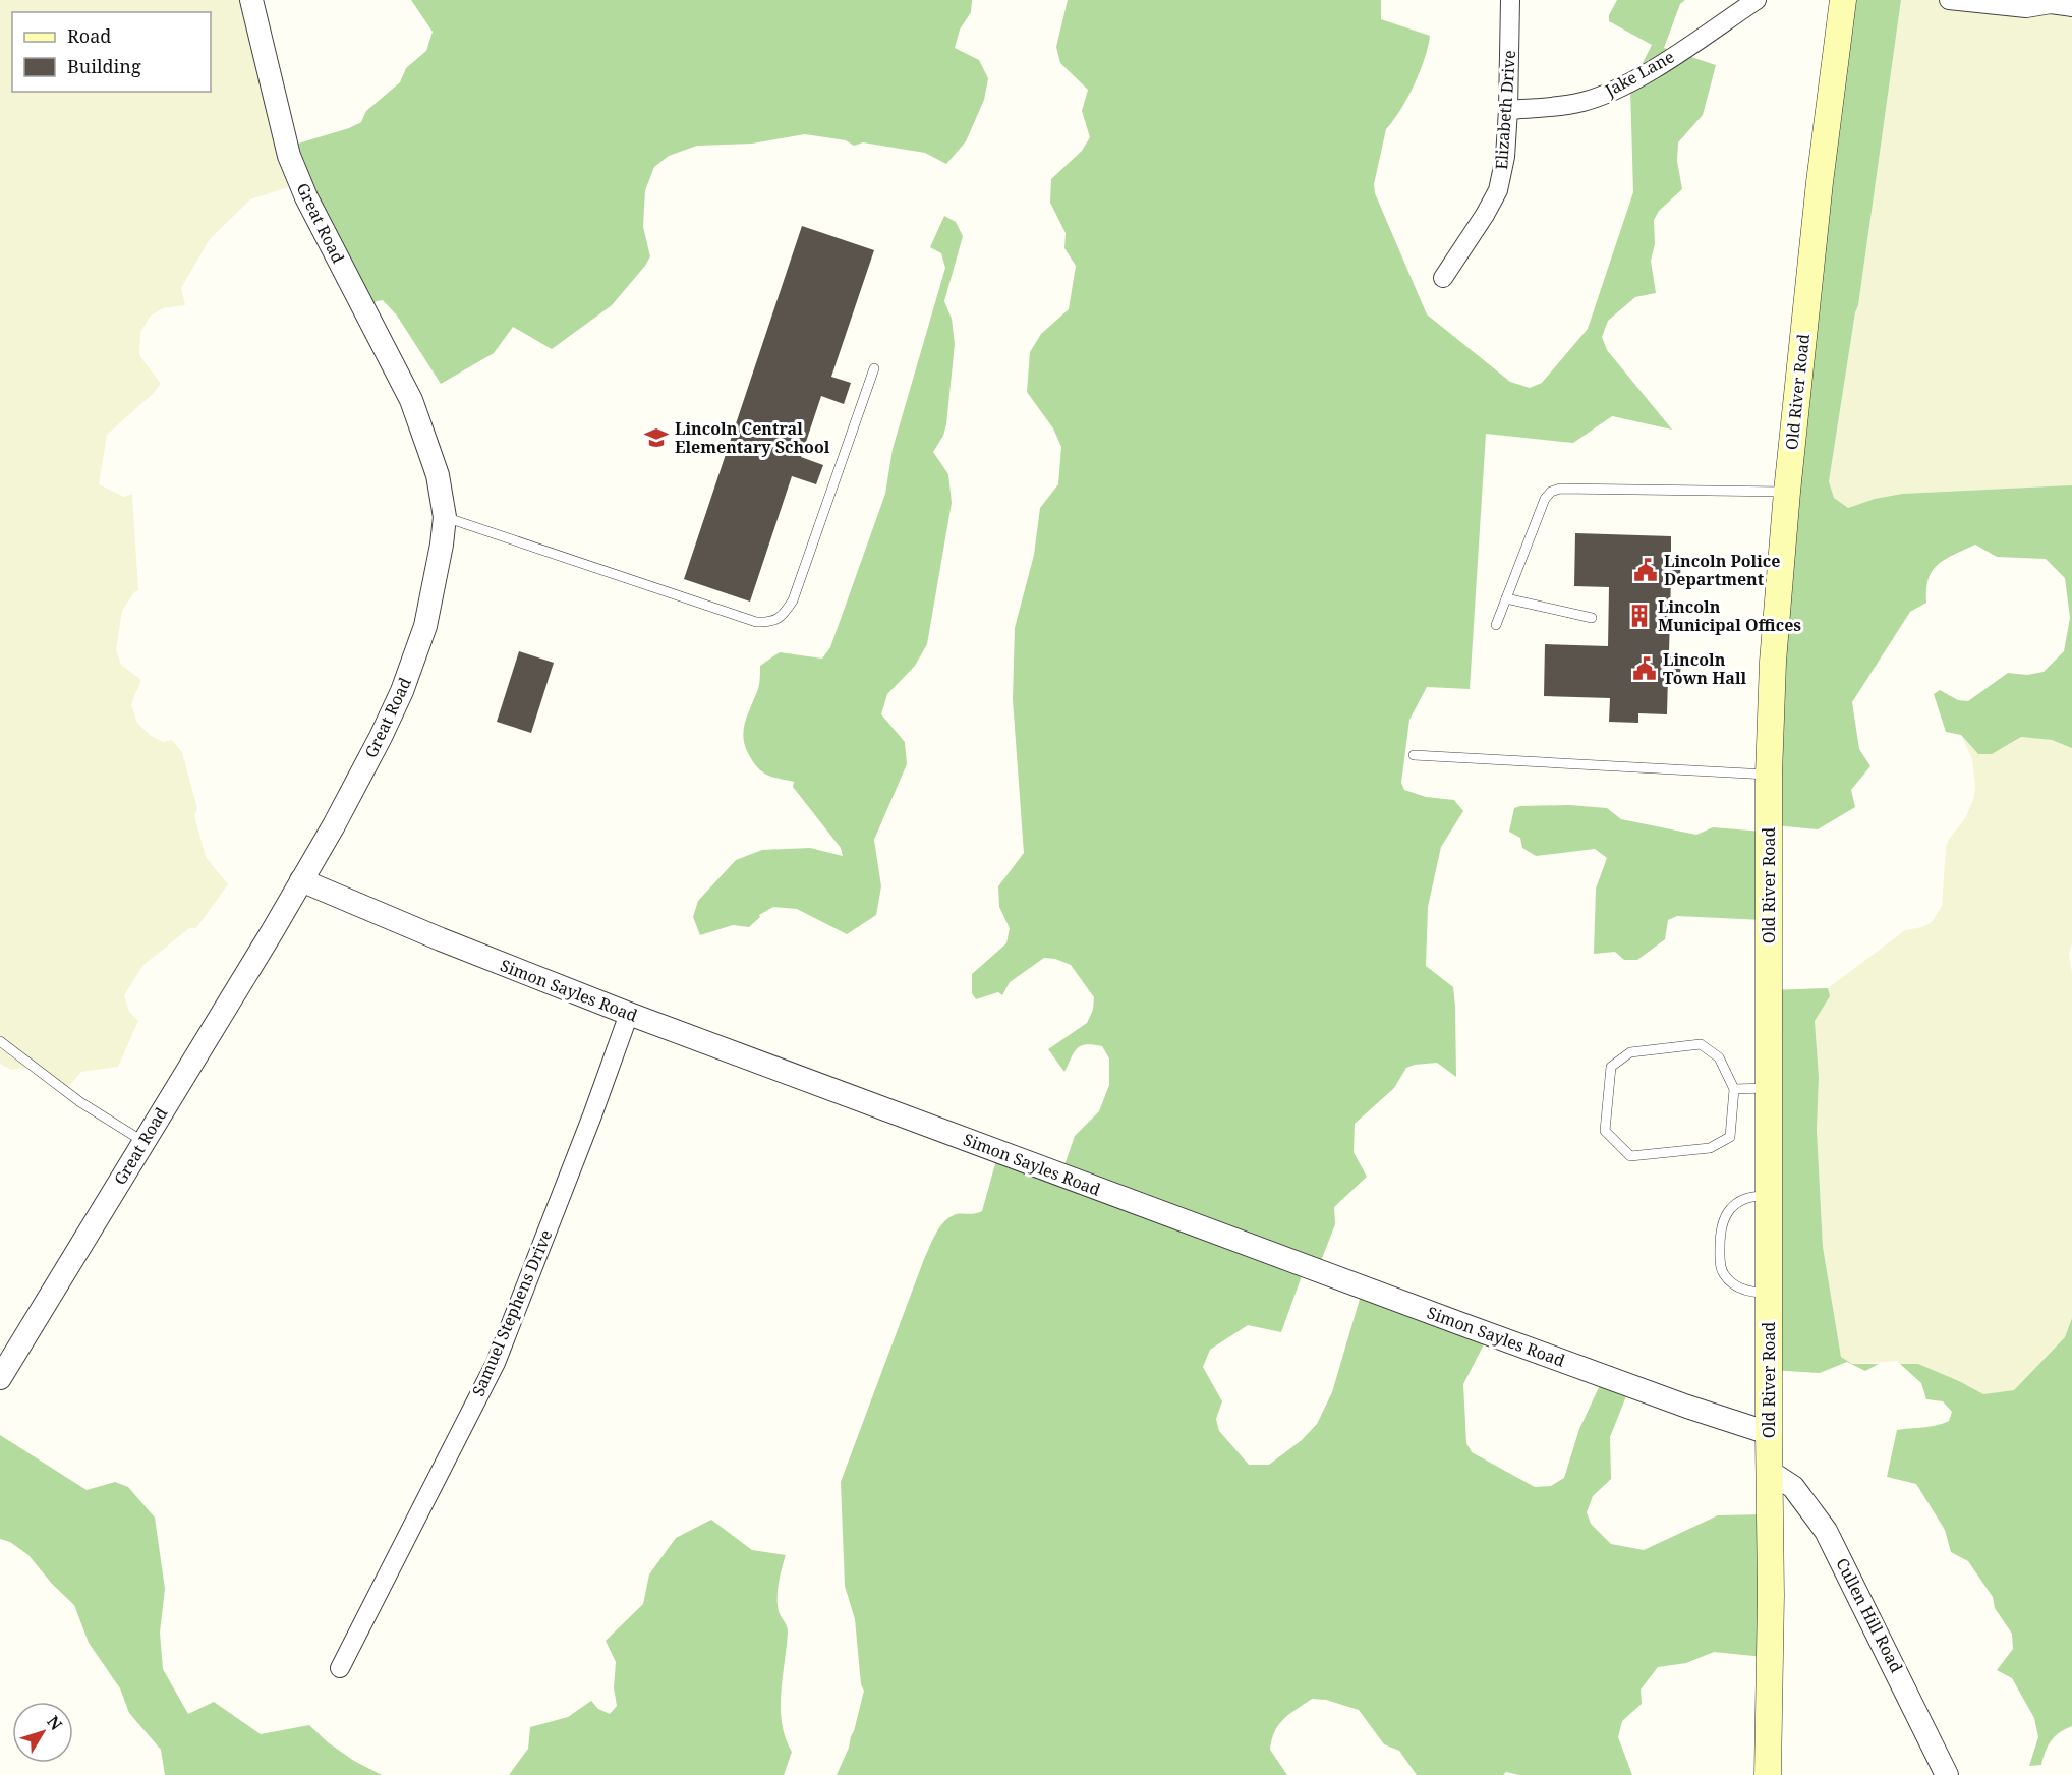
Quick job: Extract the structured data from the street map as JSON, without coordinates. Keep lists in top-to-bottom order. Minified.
{"streets":{"main road":["Old River Road"],"street":["Jake Lane","Elizabeth Drive","Great Road","Simon Sayles Road","Samuel Stephens Drive","Cullen Hill Road"]},"crossings":[["Jake Lane","Elizabeth Drive"],["Great Road","Simon Sayles Road"],["Old River Road","Simon Sayles Road"],["Old River Road","Cullen Hill Road"],["Simon Sayles Road","Samuel Stephens Drive"]],"places":{"school or university":["Lincoln Central Elementary School"],"public building":["Lincoln Police Department","Lincoln Town Hall"],"building":["Lincoln Municipal Offices"]},"legend":["Road","Building"],"north":"top right"}
